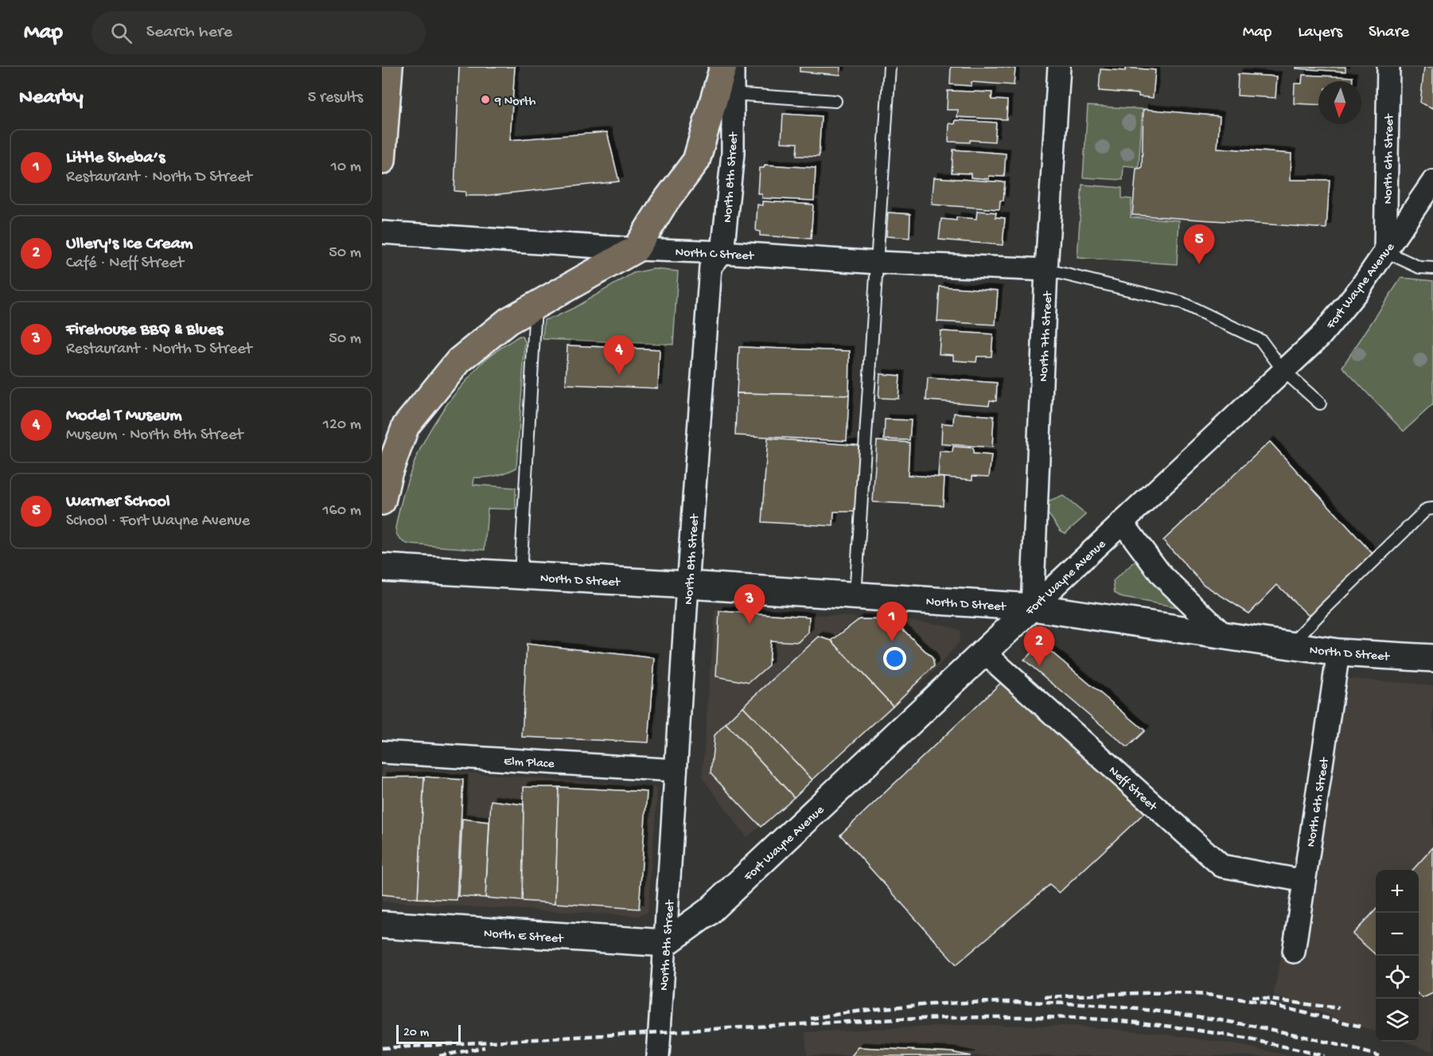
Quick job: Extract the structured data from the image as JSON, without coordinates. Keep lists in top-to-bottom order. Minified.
{"streets":{"highway":["North 8th Street"],"street":["North 6th Street","North C Street","Fort Wayne Avenue","North 7th Street","North D Street","Elm Place","Neff Street","North E Street"]},"crossings":[["North 6th Street","Fort Wayne Avenue"],["North 6th Street","North D Street"],["North 6th Street","Neff Street"],["North 8th Street","North C Street"],["North 8th Street","Fort Wayne Avenue"],["North 8th Street","North D Street"],["North 8th Street","Elm Place"],["North 8th Street","North E Street"],["North C Street","North 7th Street"],["Fort Wayne Avenue","North 7th Street"],["Fort Wayne Avenue","North D Street"],["Fort Wayne Avenue","Neff Street"],["Fort Wayne Avenue","North E Street"],["North 7th Street","North D Street"]],"places":["9 North"],"scale_bar":"20 m","north":"bottom","page":{"header":"Map","search":"Search here","nav":["Map","Layers","Share"],"heading":["Nearby","5 results"],"list":[{"mark":"1","name":"Little Sheba’s","note":"Restaurant · North D Street","value":"10 m"},{"mark":"2","name":"Ullery's Ice Cream","note":"Café · Neff Street","value":"50 m"},{"mark":"3","name":"Firehouse BBQ & Blues","note":"Restaurant · North D Street","value":"50 m"},{"mark":"4","name":"Model T Museum","note":"Museum · North 8th Street","value":"120 m"},{"mark":"5","name":"Warner School","note":"School · Fort Wayne Avenue","value":"160 m"}],"pins":["5","4","3","1","2"],"map_buttons":["+","−"],"scale":"20 m"}}
